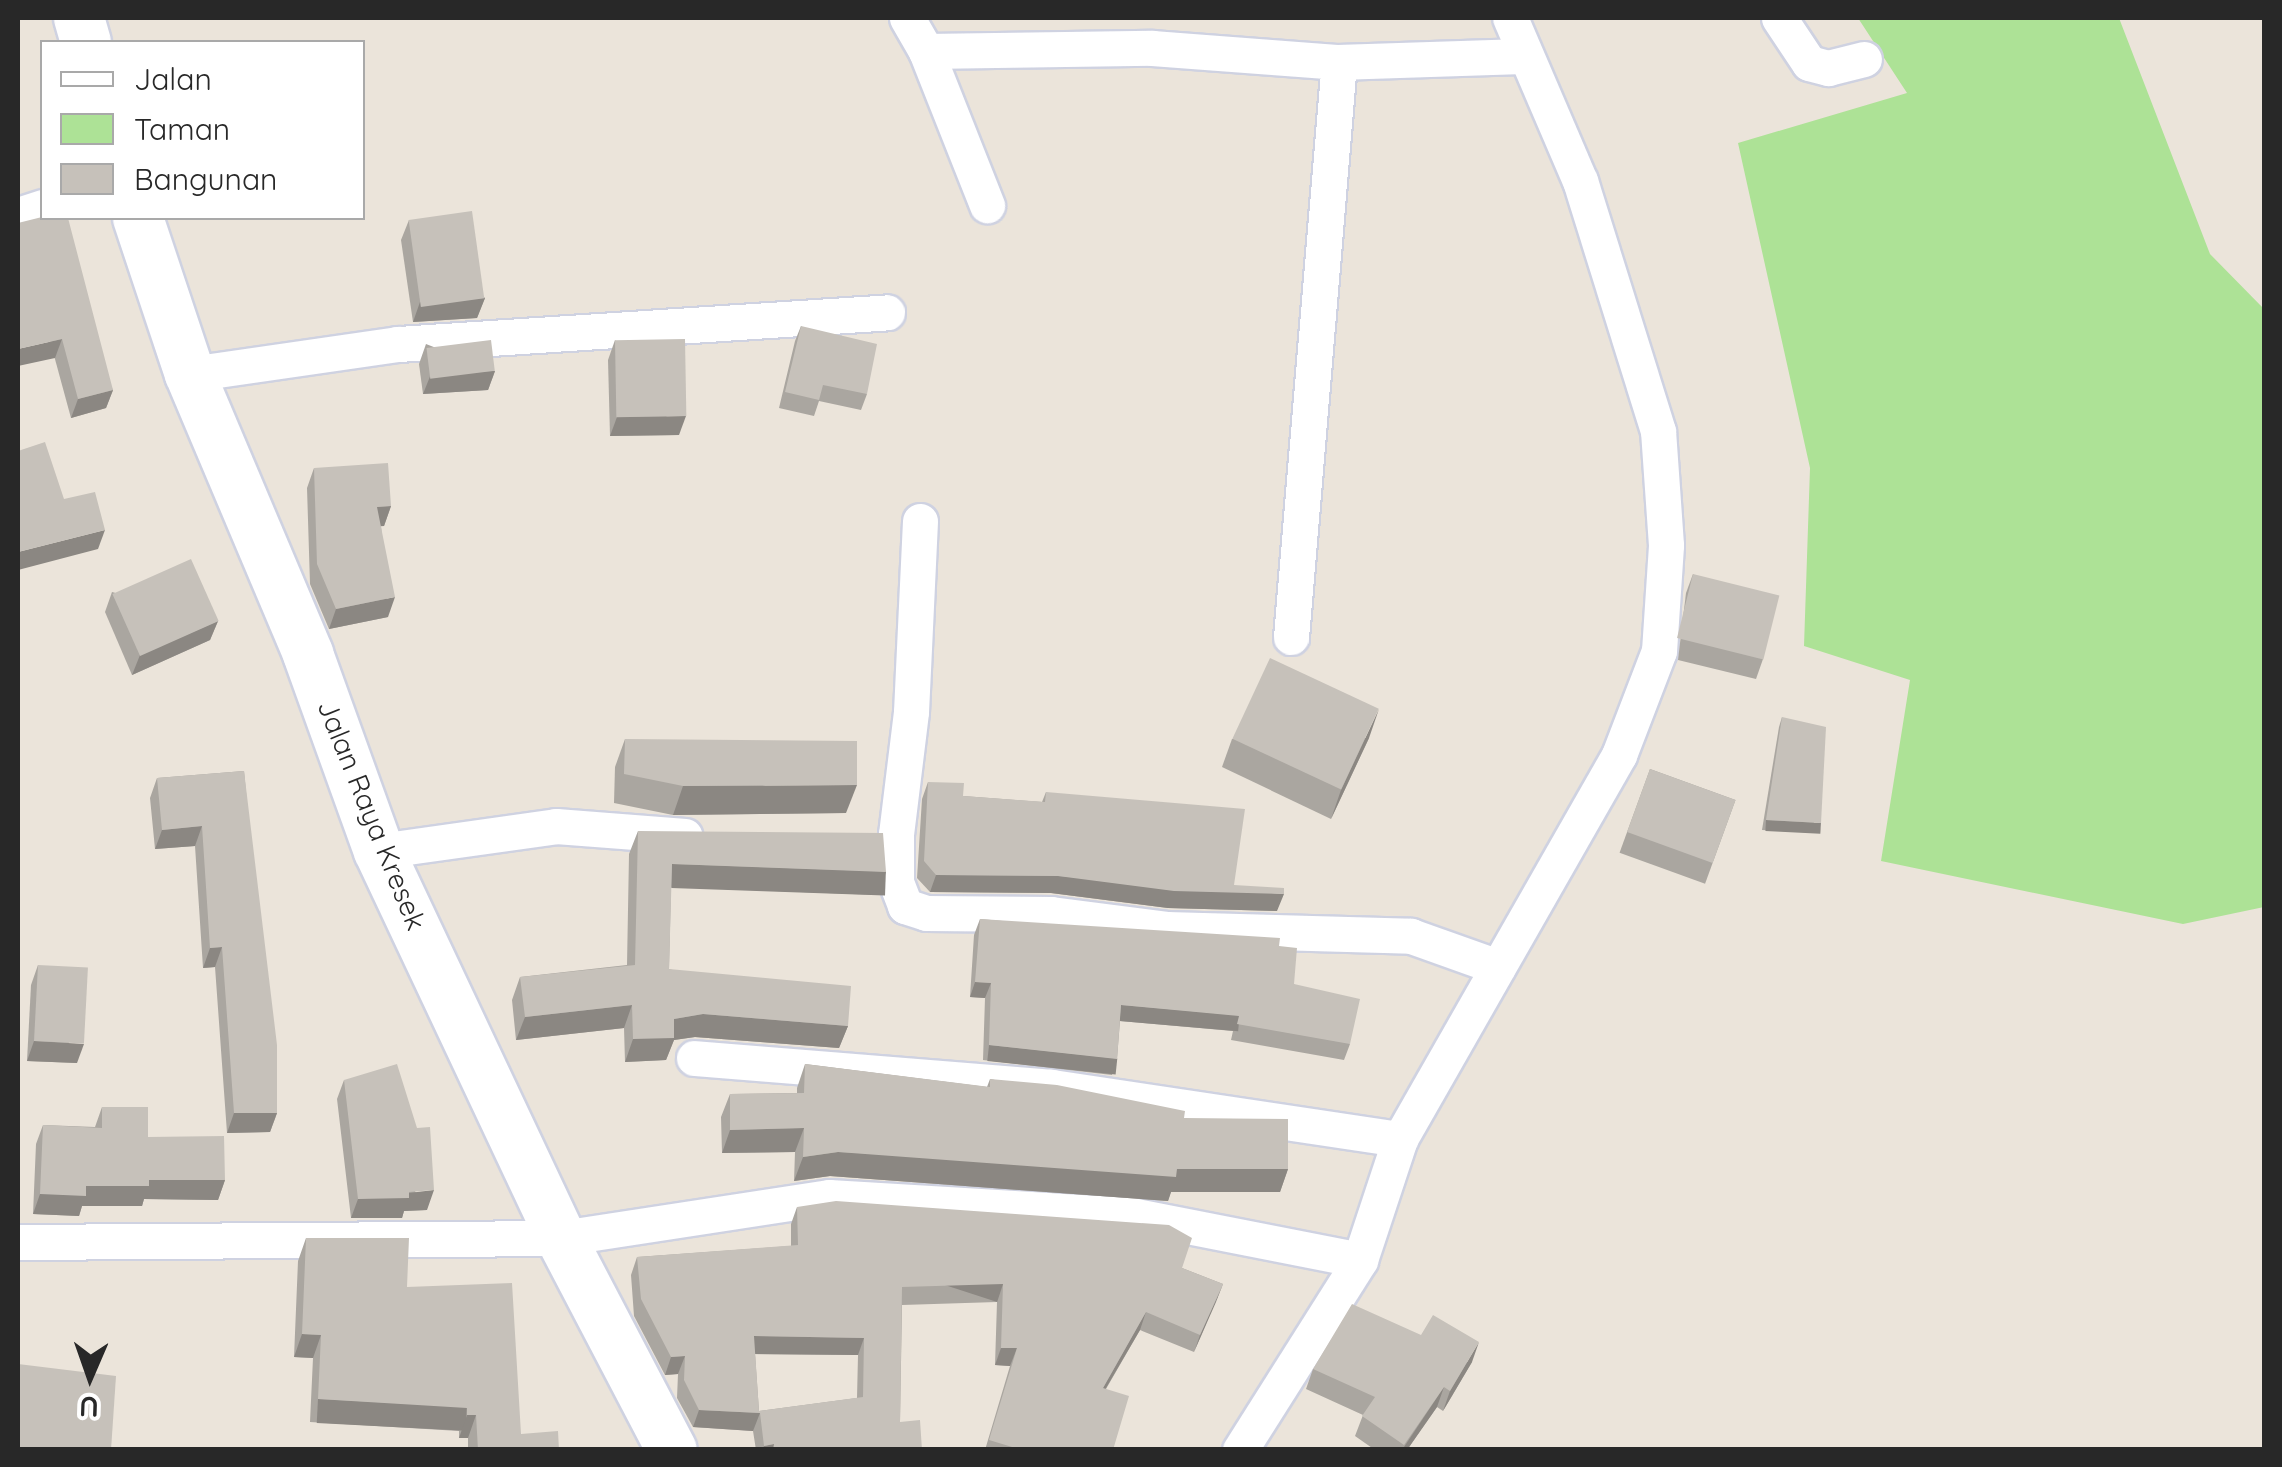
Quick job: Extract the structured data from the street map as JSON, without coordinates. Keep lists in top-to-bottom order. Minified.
{"streets":{"main road":["Jalan Raya Kresek"]},"legend":["Jalan","Taman","Bangunan"],"north":"bottom"}
